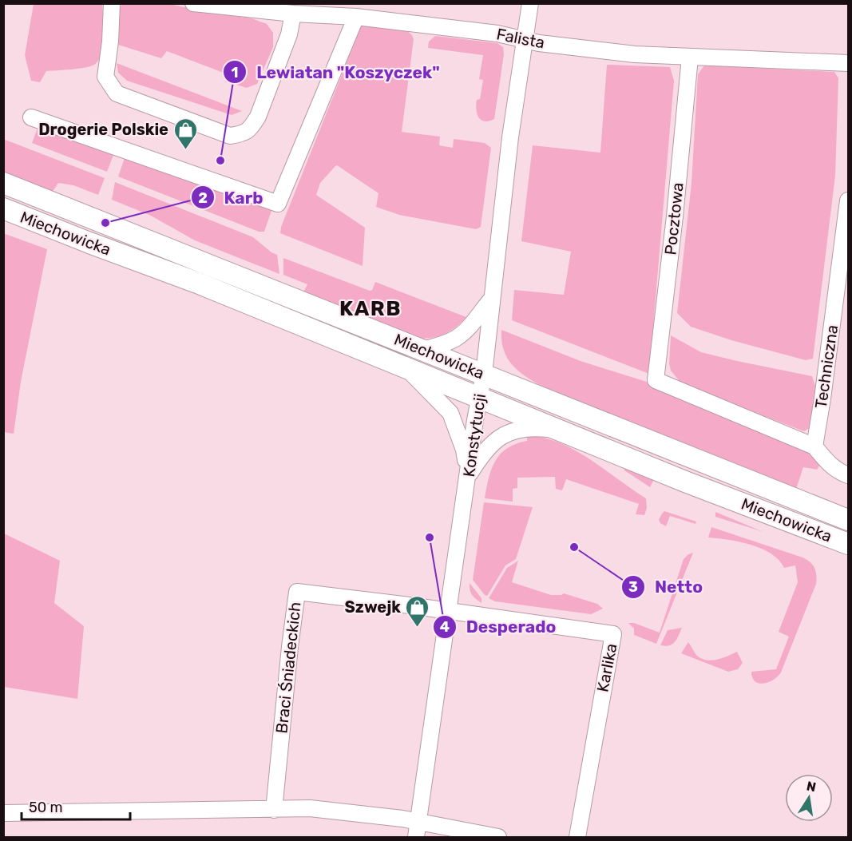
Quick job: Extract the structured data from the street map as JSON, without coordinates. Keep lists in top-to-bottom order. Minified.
{"streets":{"main road":["Miechowicka"],"street":["Falista","Pocztowa","Techniczna","Konstytucji","Braci Śniadeckich","Karlika"]},"crossings":[["Falista","Pocztowa"],["Falista","Konstytucji"],["Pocztowa","Techniczna"],["Miechowicka","Konstytucji"],["Konstytucji","Braci Śniadeckich"],["Konstytucji","Karlika"],["Braci Śniadeckich","Karlika"]],"districts":["KARB"],"places":{"shop":["Drogerie Polskie","Szwejk"],"other":["Lewiatan \"Koszyczek\"","Karb","Desperado","Netto"]},"scale_bar":"50 m","north":"top"}
